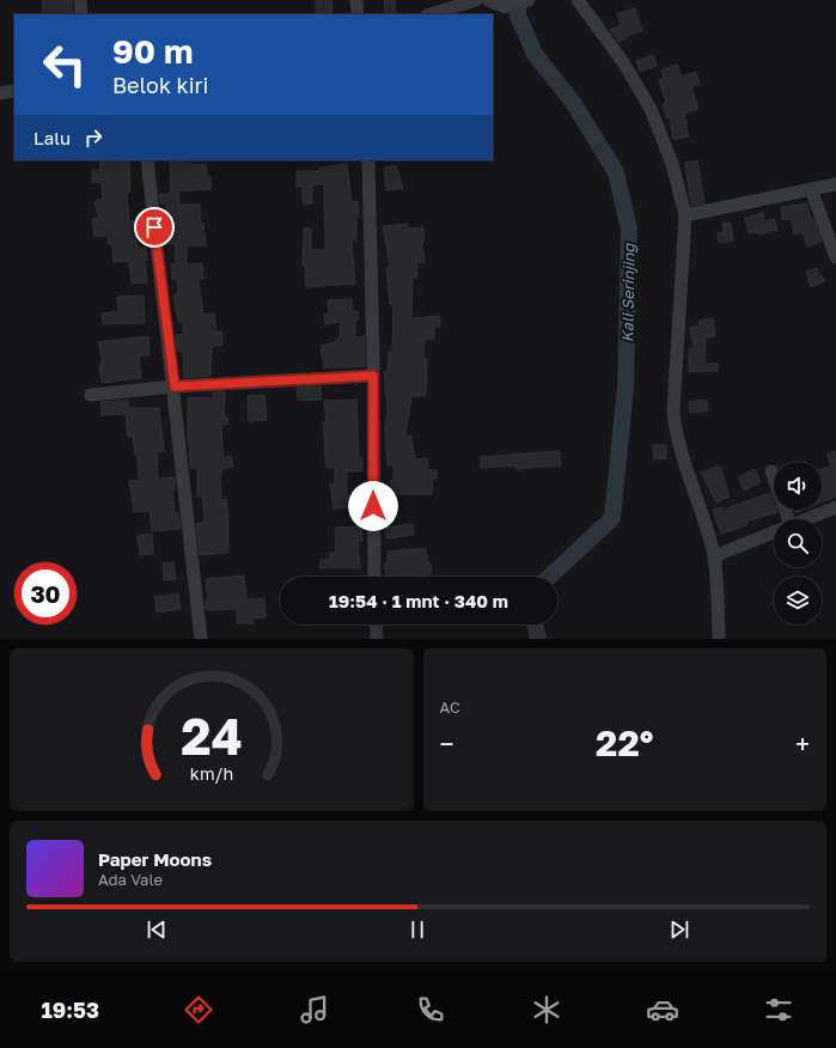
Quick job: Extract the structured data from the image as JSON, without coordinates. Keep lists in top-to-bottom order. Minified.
{"water":["Kali Serinjing"],"page":{"turn":["90 m","Belok kiri"],"then":"Lalu","limit":"30","trip":"19:54 · 1 mnt · 340 m","tile":"AC","heat":["−","22°","+"],"song":["Paper Moons","Ada Vale"],"tabs":"19:53","gauge":["24","km/h"]}}
